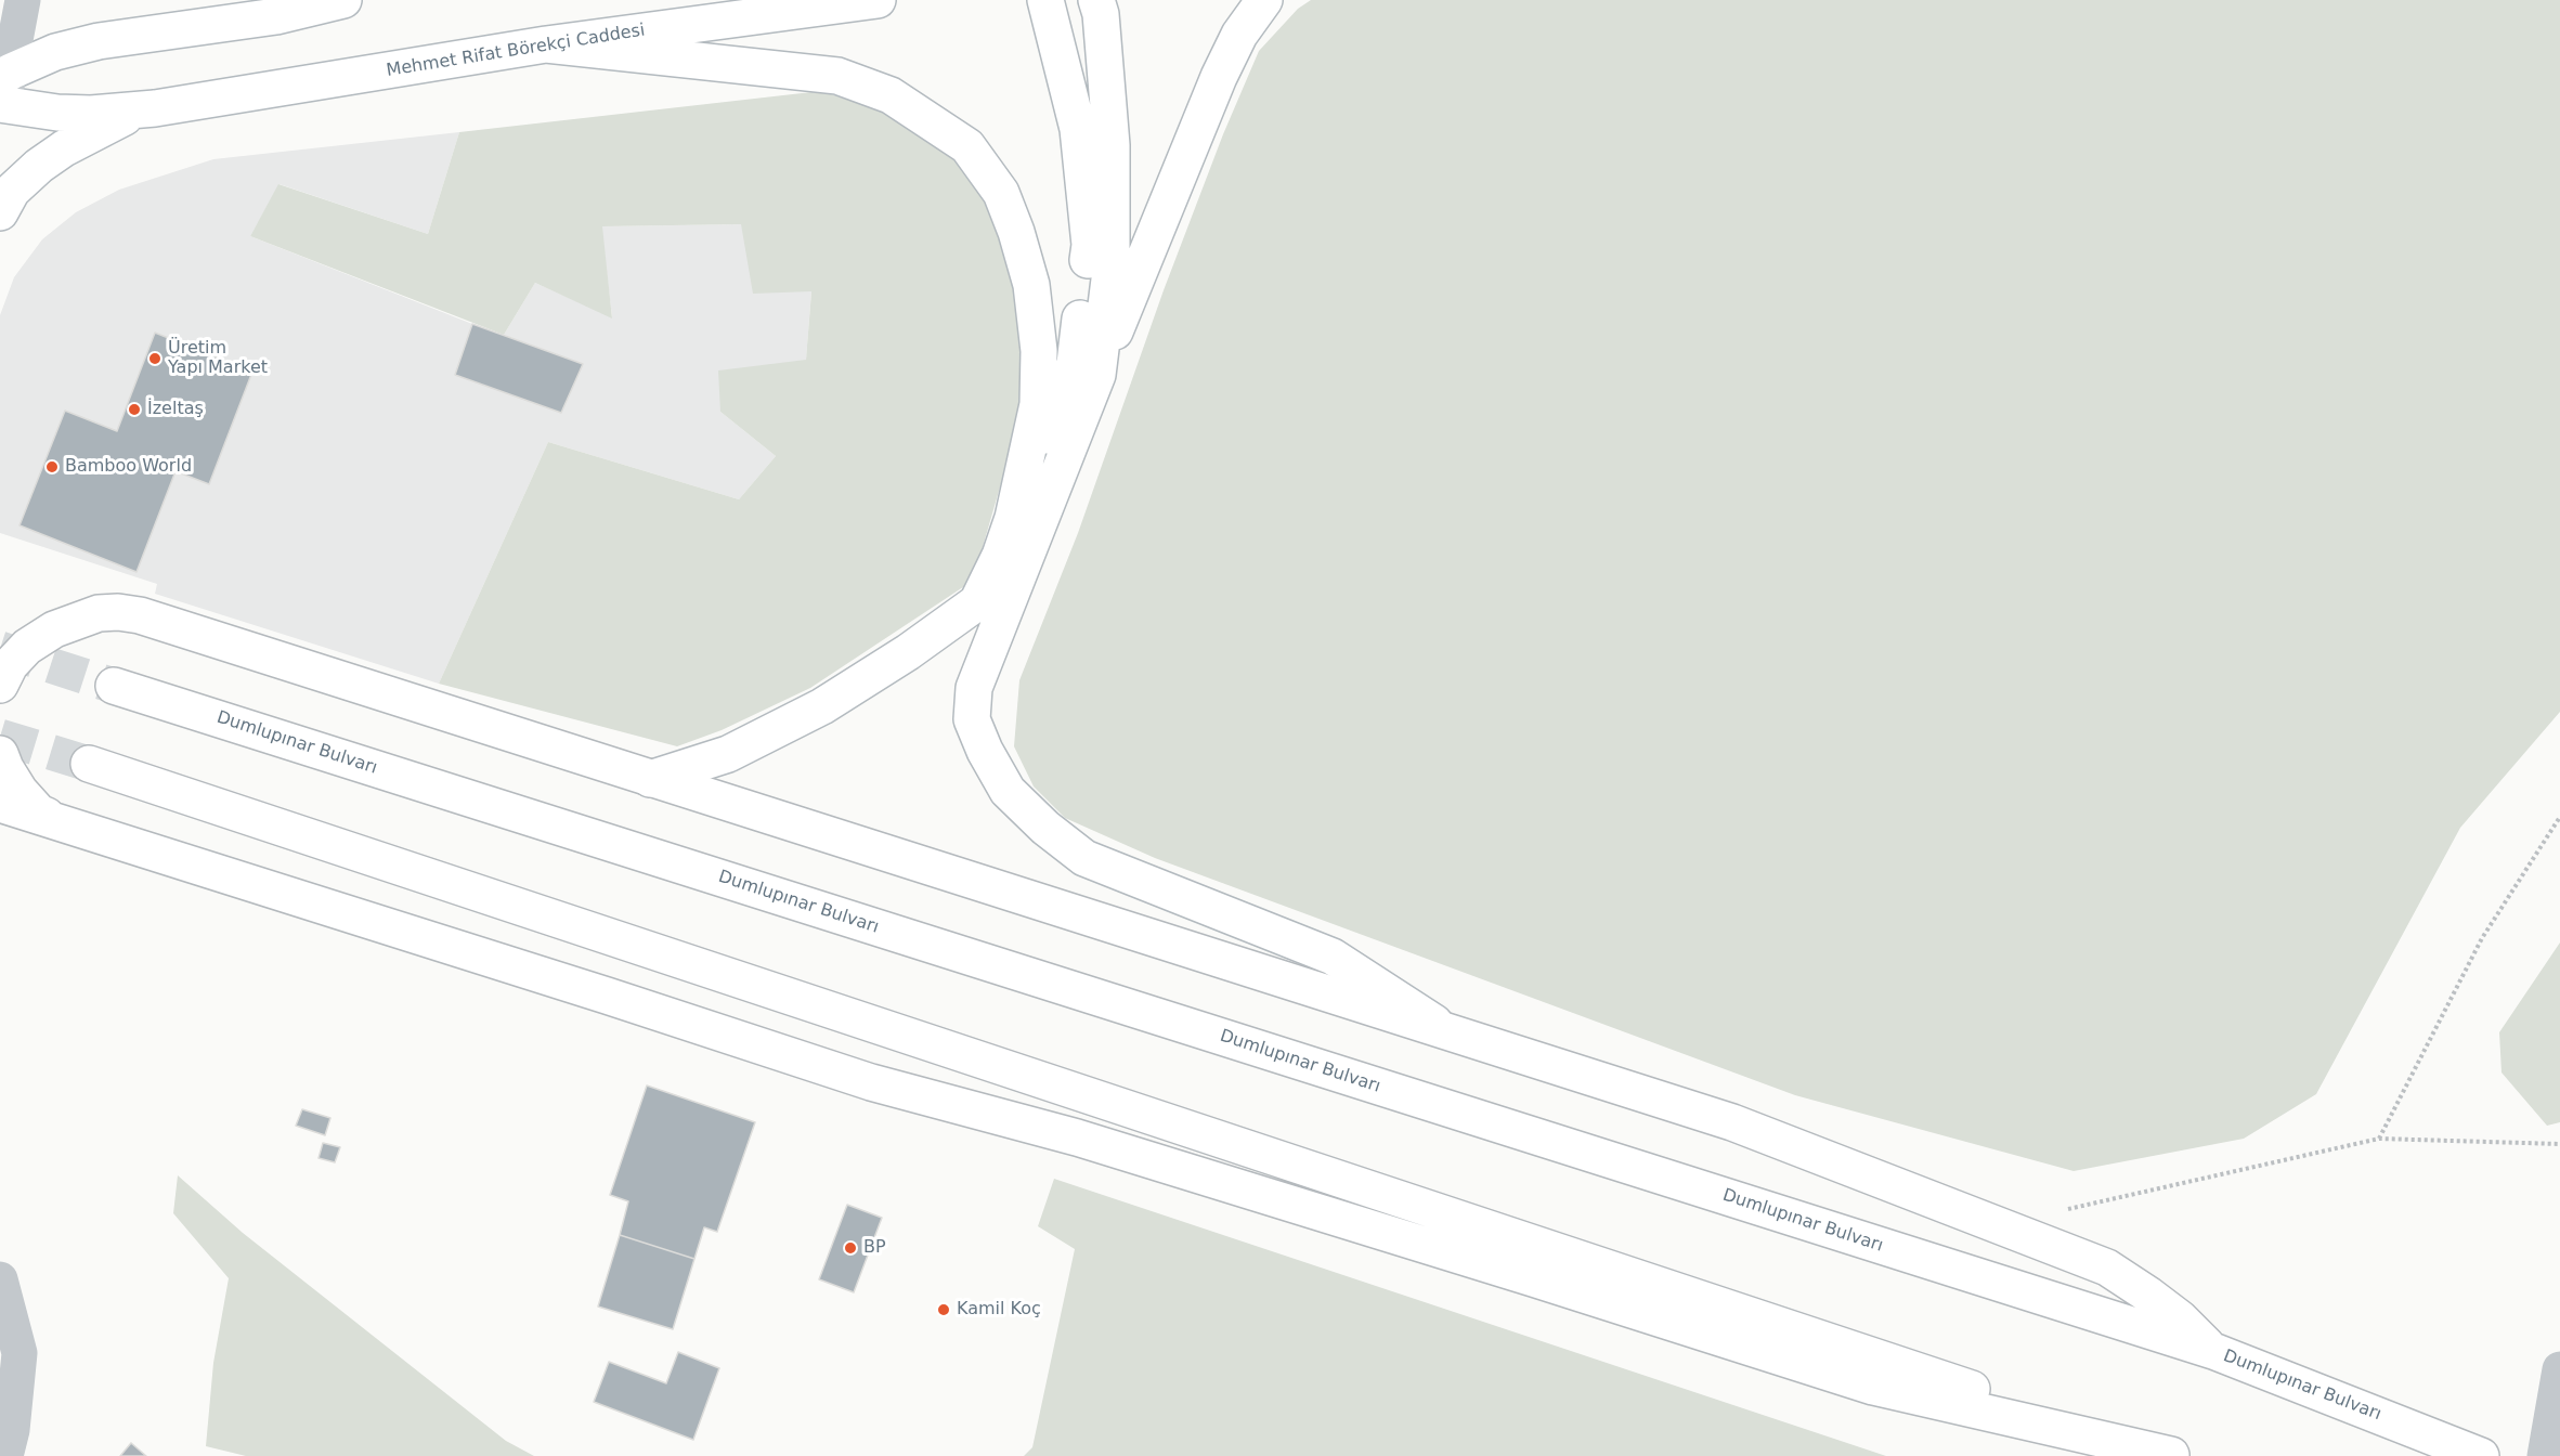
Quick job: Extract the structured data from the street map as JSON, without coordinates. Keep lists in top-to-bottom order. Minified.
{"streets":{"main road":["Mehmet Rifat Börekçi Caddesi","Dumlupınar Bulvarı"]},"places":["Üretim Yapı Market","İzeltaş","Bamboo World","BP","Kamil Koç"]}
